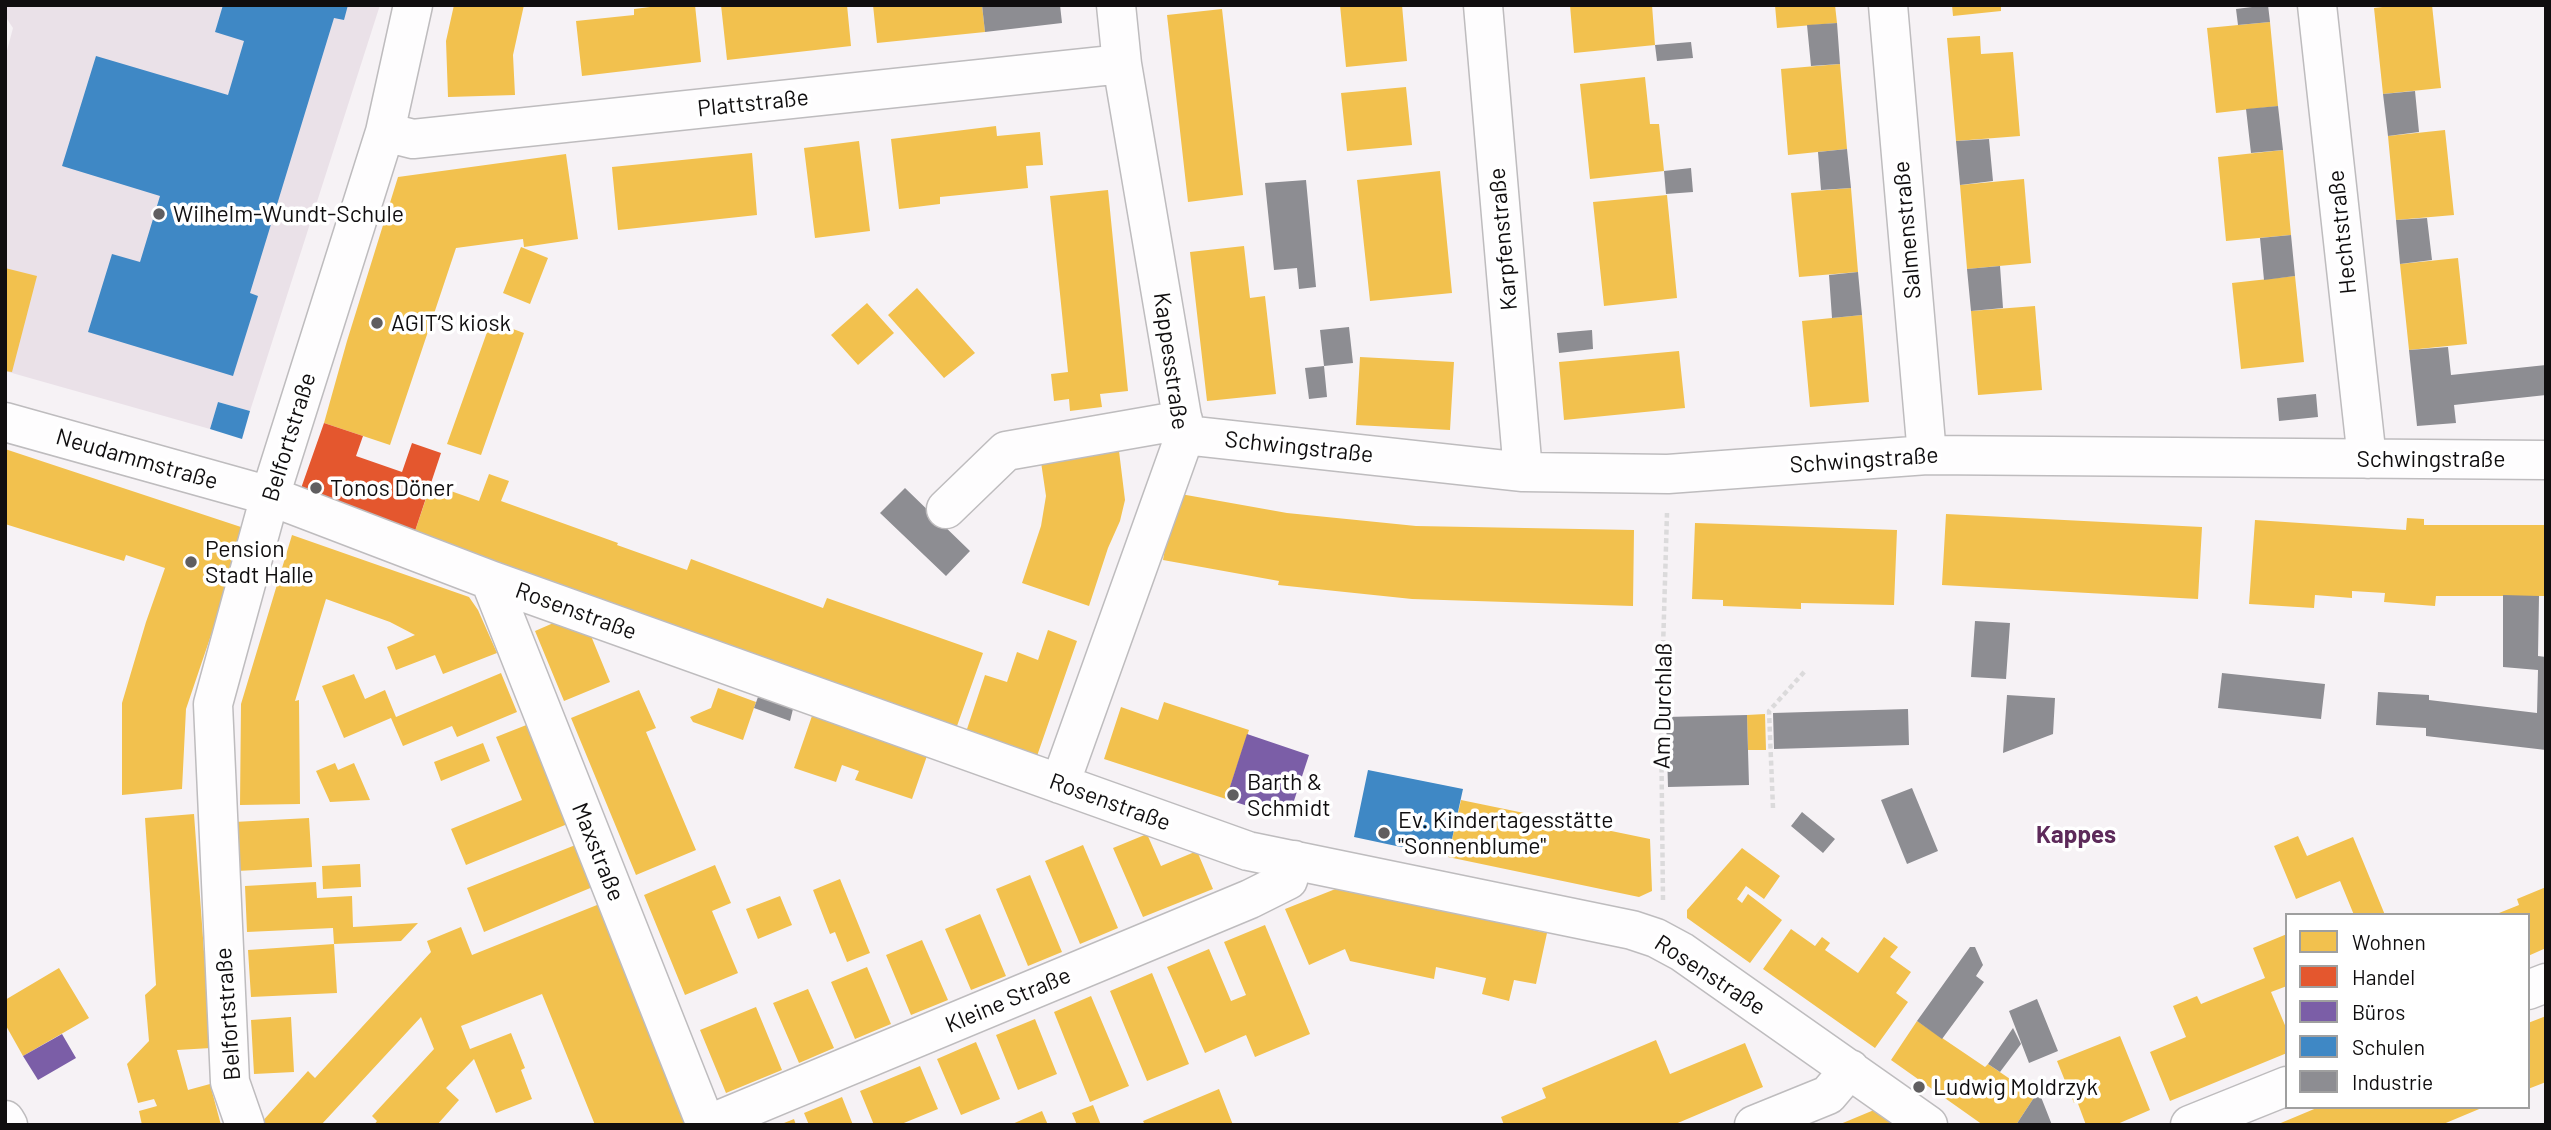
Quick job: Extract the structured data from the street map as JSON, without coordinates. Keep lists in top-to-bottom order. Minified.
{"streets":{"street":["Plattstraße","Salmenstraße","Hechtstraße","Karpfenstraße","Kappesstraße","Belfortstraße","Schwingstraße","Neudammstraße","Rosenstraße","Maxstraße","Kleine Straße"],"path":["Am Durchlaß"]},"crossings":[["Plattstraße","Kappesstraße"],["Plattstraße","Belfortstraße"],["Salmenstraße","Schwingstraße"],["Hechtstraße","Schwingstraße"],["Karpfenstraße","Schwingstraße"],["Kappesstraße","Schwingstraße"],["Kappesstraße","Rosenstraße"],["Belfortstraße","Neudammstraße"],["Belfortstraße","Rosenstraße"],["Schwingstraße","Am Durchlaß"],["Neudammstraße","Rosenstraße"],["Rosenstraße","Am Durchlaß"],["Rosenstraße","Maxstraße"],["Rosenstraße","Kleine Straße"],["Maxstraße","Kleine Straße"]],"districts":["Kappes"],"places":["Wilhelm-Wundt-Schule","AGIT‘S kiosk","Tonos Döner","Pension Stadt Halle","Barth & Schmidt","Ev. Kindertagesstätte \"Sonnenblume\"","Ludwig Moldrzyk"],"legend":["Wohnen","Handel","Büros","Schulen","Industrie"]}
